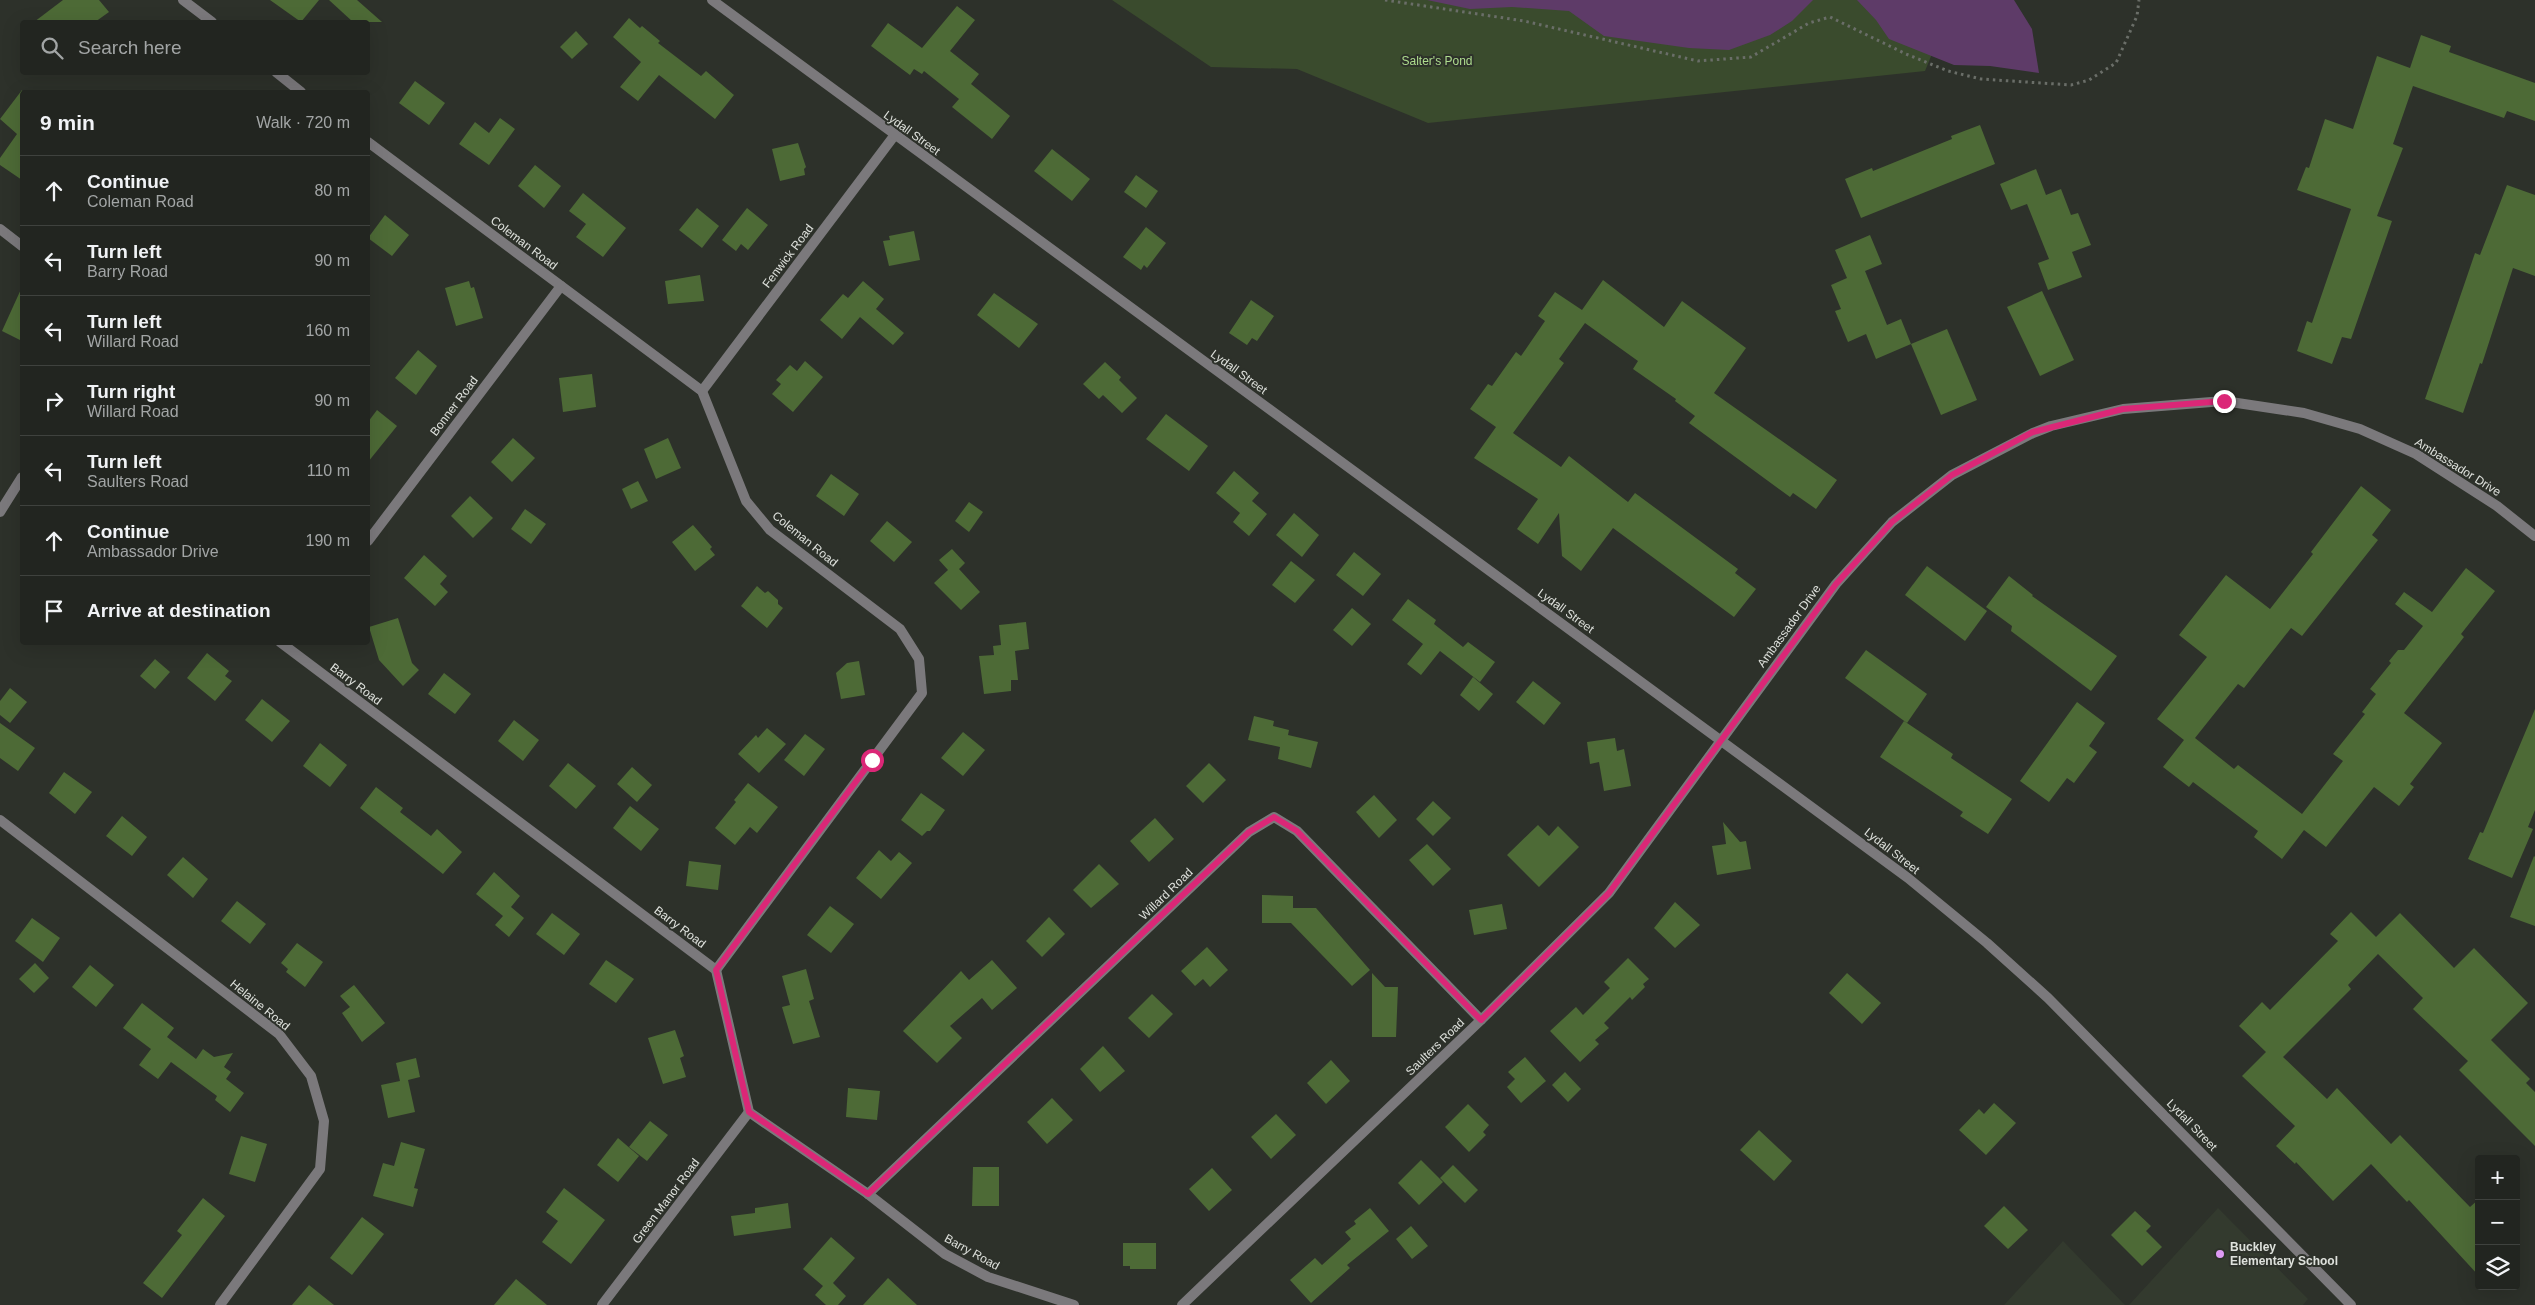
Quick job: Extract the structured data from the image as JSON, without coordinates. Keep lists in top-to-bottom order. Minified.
{"streets":{"street":["Lydall Street","Coleman Road","Fenwick Road","Bonner Road","Ambassador Drive","Barry Road","Willard Road","Helaine Road","Saulters Road","Green Manor Road"]},"crossings":[["Lydall Street","Fenwick Road"],["Lydall Street","Ambassador Drive"],["Lydall Street","Saulters Road"],["Coleman Road","Fenwick Road"],["Coleman Road","Bonner Road"],["Coleman Road","Barry Road"],["Ambassador Drive","Saulters Road"],["Barry Road","Willard Road"],["Barry Road","Green Manor Road"],["Willard Road","Saulters Road"]],"parks":["Salter's Pond"],"places":["Buckley Elementary School"],"page":{"search":"Search here","heading":["9 min","Walk · 720 m"],"list":[["Continue","Coleman Road","80 m"],["Turn left","Barry Road","90 m"],["Turn left","Willard Road","160 m"],["Turn right","Willard Road","90 m"],["Turn left","Saulters Road","110 m"],["Continue","Ambassador Drive","190 m"],"Arrive at destination"],"map_buttons":["+","−"]}}
